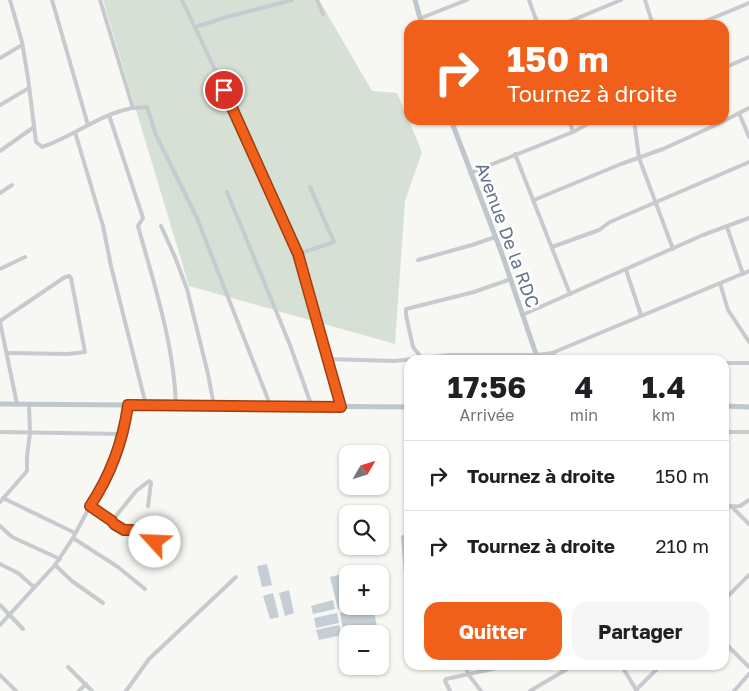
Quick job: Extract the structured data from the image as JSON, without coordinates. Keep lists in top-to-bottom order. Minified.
{"streets":{"street":["Avenue De la RDC"]},"north":"top right","page":{"turn":["150 m","Tournez à droite"],"eta":["17:56","Arrivée","4","min","1.4","km"],"list":[{"name":"Tournez à droite","value":"150 m"},{"name":"Tournez à droite","value":"210 m"}],"map_buttons":["+","−"],"buttons":["Quitter","Partager"]}}
